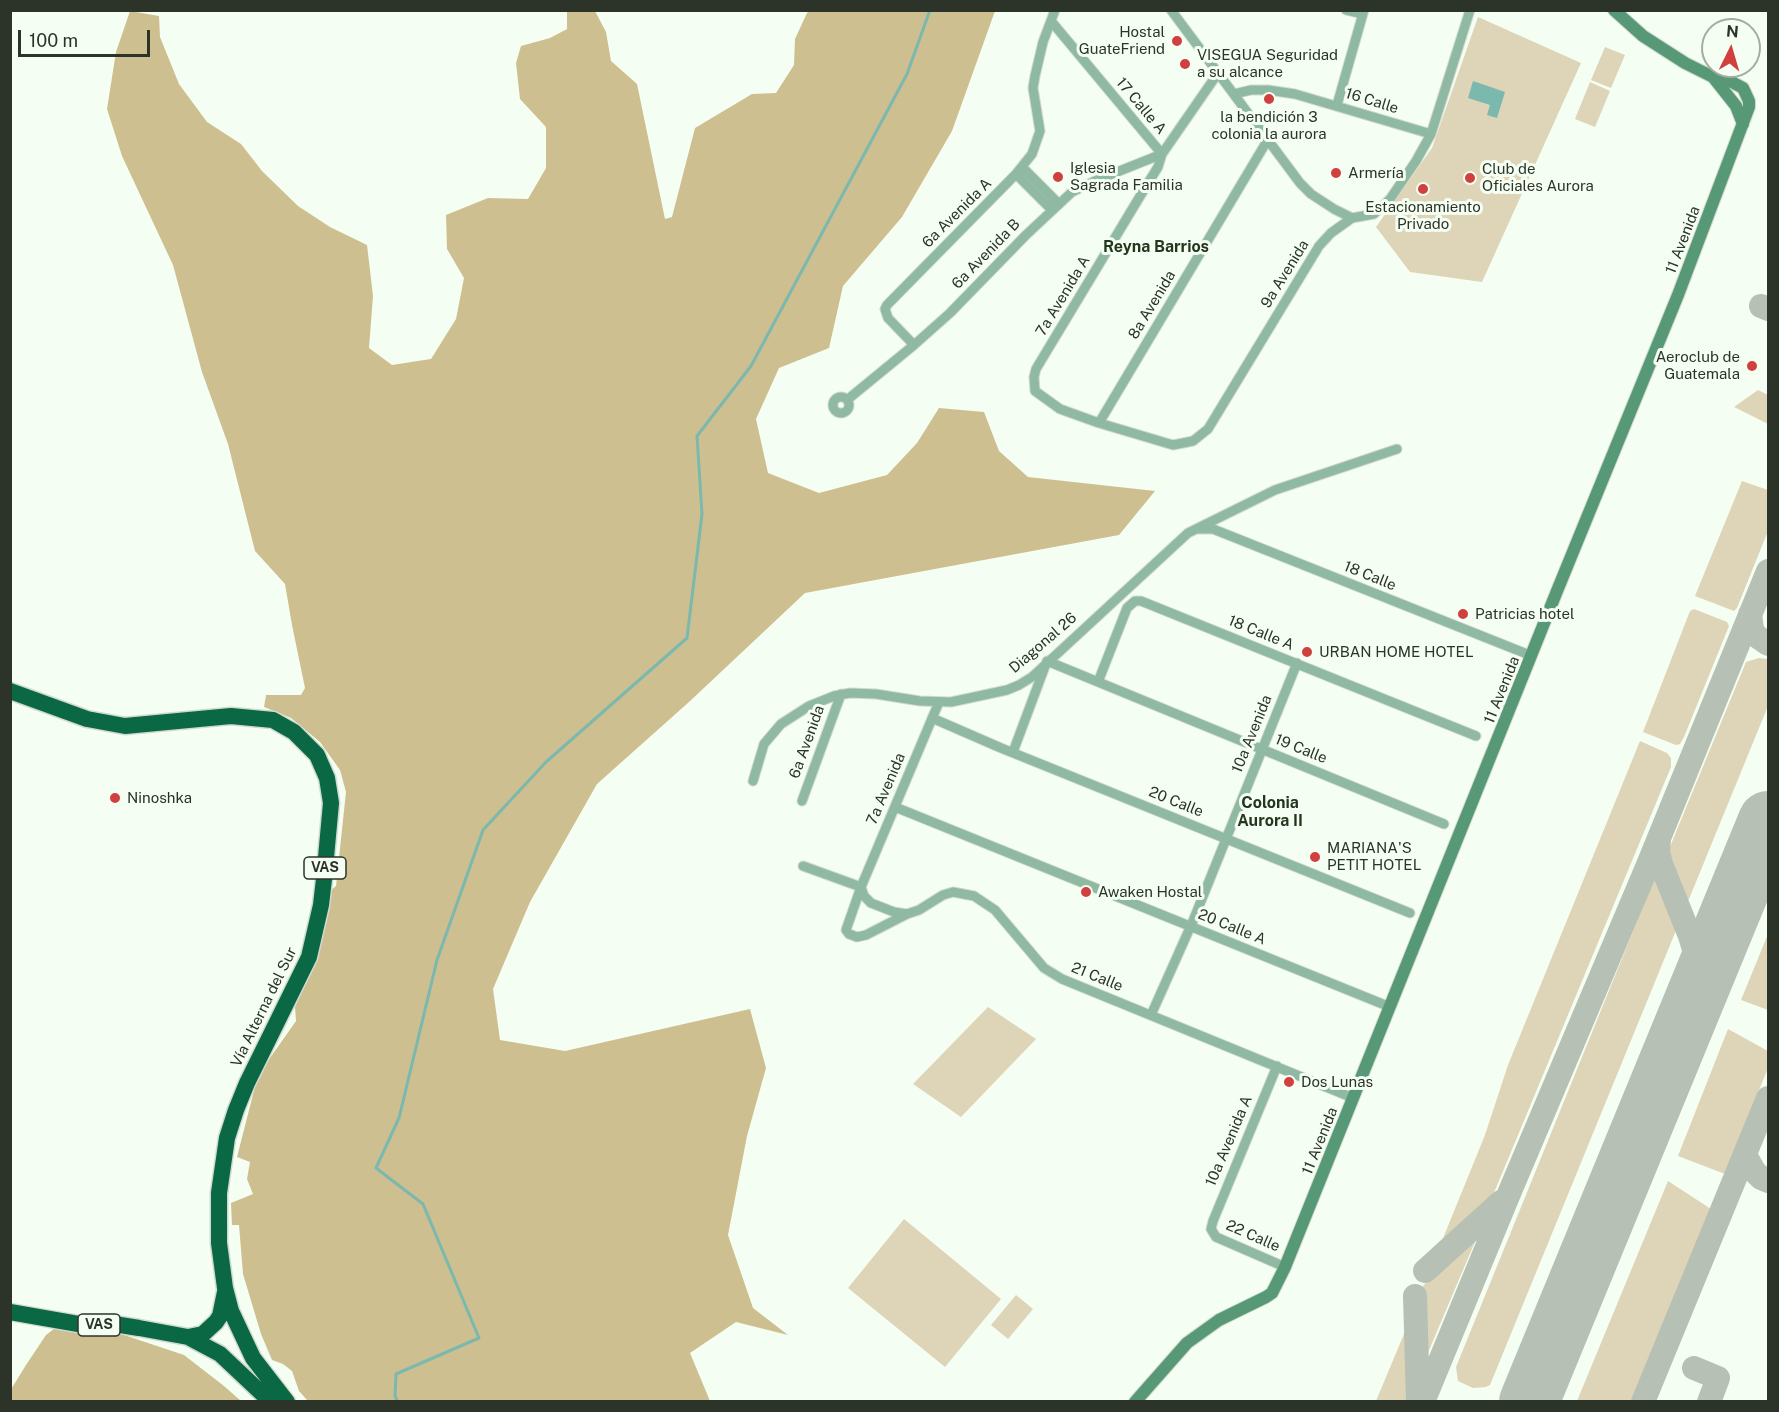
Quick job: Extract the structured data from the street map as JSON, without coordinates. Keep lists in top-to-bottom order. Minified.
{"streets":{"highway":["VAS","Vía Alterna del Sur"],"main road":["11 Avenida"],"street":["16 Calle","17 Calle A","6a Avenida A","6a Avenida B","9a Avenida","7a Avenida A","8a Avenida","18 Calle","18 Calle A","Diagonal 26","10a Avenida","6a Avenida","19 Calle","7a Avenida","20 Calle","20 Calle A","21 Calle","10a Avenida A","22 Calle"]},"crossings":[["16 Calle","9a Avenida"],["17 Calle A","6a Avenida A"],["17 Calle A","6a Avenida B"],["17 Calle A","7a Avenida A"],["6a Avenida A","6a Avenida B"],["11 Avenida","18 Calle"],["11 Avenida","20 Calle A"],["11 Avenida","21 Calle"],["11 Avenida","22 Calle"],["6a Avenida B","7a Avenida A"],["9a Avenida","7a Avenida A"],["9a Avenida","8a Avenida"],["7a Avenida A","8a Avenida"],["18 Calle","Diagonal 26"],["18 Calle A","10a Avenida"],["18 Calle A","19 Calle"],["Diagonal 26","6a Avenida"],["Diagonal 26","19 Calle"],["Diagonal 26","7a Avenida"],["10a Avenida","19 Calle"],["10a Avenida","20 Calle"],["10a Avenida","20 Calle A"],["10a Avenida","21 Calle"],["7a Avenida","20 Calle"],["7a Avenida","20 Calle A"],["7a Avenida","21 Calle"],["21 Calle","10a Avenida A"],["10a Avenida A","22 Calle"]],"districts":["Reyna Barrios","Colonia Aurora II"],"places":["Hostal GuateFriend","VISEGUA Seguridad a su alcance","la bendición 3 colonia la aurora","Armería","Iglesia Sagrada Familia","Club de Oficiales Aurora","Estacionamiento Privado","Aeroclub de Guatemala","Patricias hotel","URBAN HOME HOTEL","Ninoshka","MARIANA'S PETIT HOTEL","Awaken Hostal","Dos Lunas"],"scale_bar":"100 m","north":"top"}
